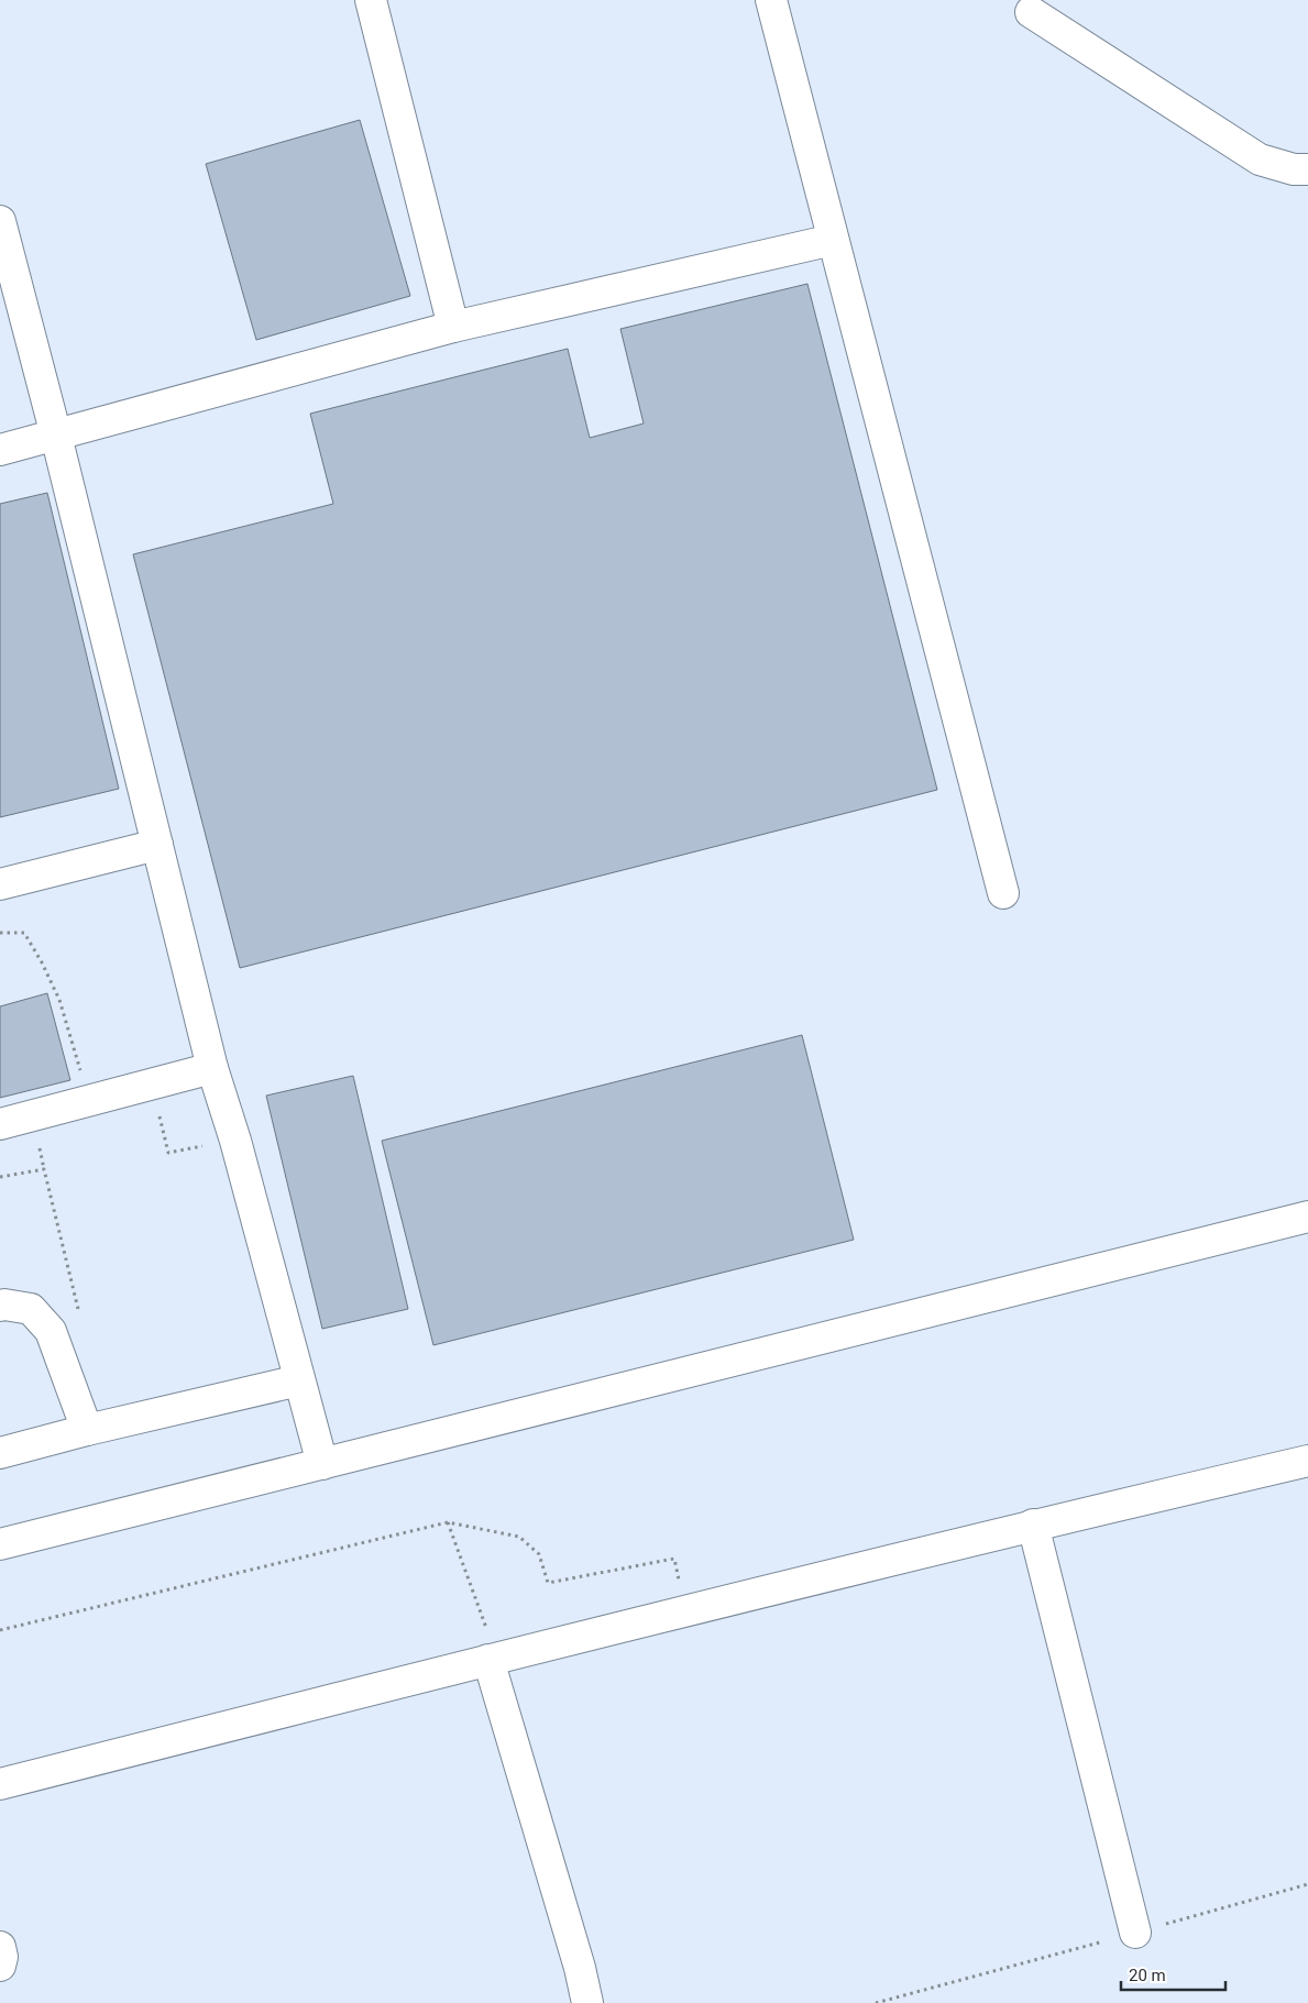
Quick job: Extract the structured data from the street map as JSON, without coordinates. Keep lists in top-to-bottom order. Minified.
{"scale_bar":"20 m"}
